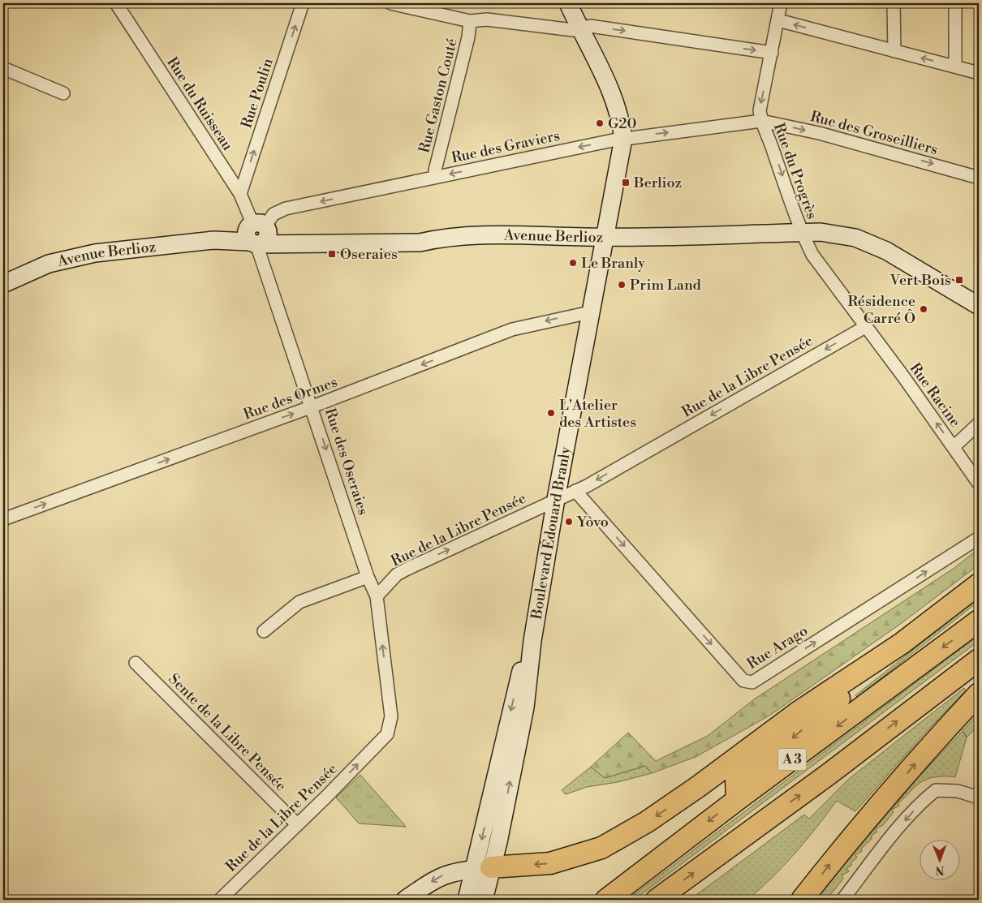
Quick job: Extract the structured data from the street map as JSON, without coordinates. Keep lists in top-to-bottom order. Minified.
{"streets":{"highway":["A 3"],"main road":["Avenue Berlioz","Boulevard Édouard Branly"],"street":["Rue Poulin","Rue Gaston Couté","Rue du Ruisseau","Rue des Groseilliers","Rue des Graviers","Rue du Progrès","Rue de la Libre Pensée","Rue Racine","Rue des Ormes","Rue des Oseraies","Rue Arago","Sente de la Libre Pensée"]},"crossings":[["Rue Poulin","Rue du Ruisseau"],["Rue Gaston Couté","Rue des Graviers"],["Rue du Ruisseau","Rue des Graviers"],["Rue du Ruisseau","Avenue Berlioz"],["Rue du Ruisseau","Rue des Oseraies"],["Rue des Groseilliers","Rue des Graviers"],["Rue des Groseilliers","Rue du Progrès"],["Rue des Graviers","Rue du Progrès"],["Rue des Graviers","Avenue Berlioz"],["Rue des Graviers","Rue des Oseraies"],["Rue des Graviers","Boulevard Édouard Branly"],["Rue du Progrès","Avenue Berlioz"],["Rue du Progrès","Rue de la Libre Pensée"],["Rue du Progrès","Rue Racine"],["Avenue Berlioz","Rue des Oseraies"],["Avenue Berlioz","Boulevard Édouard Branly"],["Rue de la Libre Pensée","Rue Racine"],["Rue de la Libre Pensée","Rue des Oseraies"],["Rue de la Libre Pensée","Boulevard Édouard Branly"],["Rue de la Libre Pensée","Rue Arago"],["Rue de la Libre Pensée","Sente de la Libre Pensée"],["Rue des Ormes","Rue des Oseraies"],["Rue des Ormes","Boulevard Édouard Branly"]],"one_way":["Rue Poulin","Rue du Progrès","Rue Racine","Rue des Oseraies"],"places":{"other":["G20","Le Branly","Prim Land","Résidence Carré Ô","L'Atelier des Artistes","Yovo"],"transit":["Berlioz","Oseraies","Vert Bois"]},"north":"bottom"}
